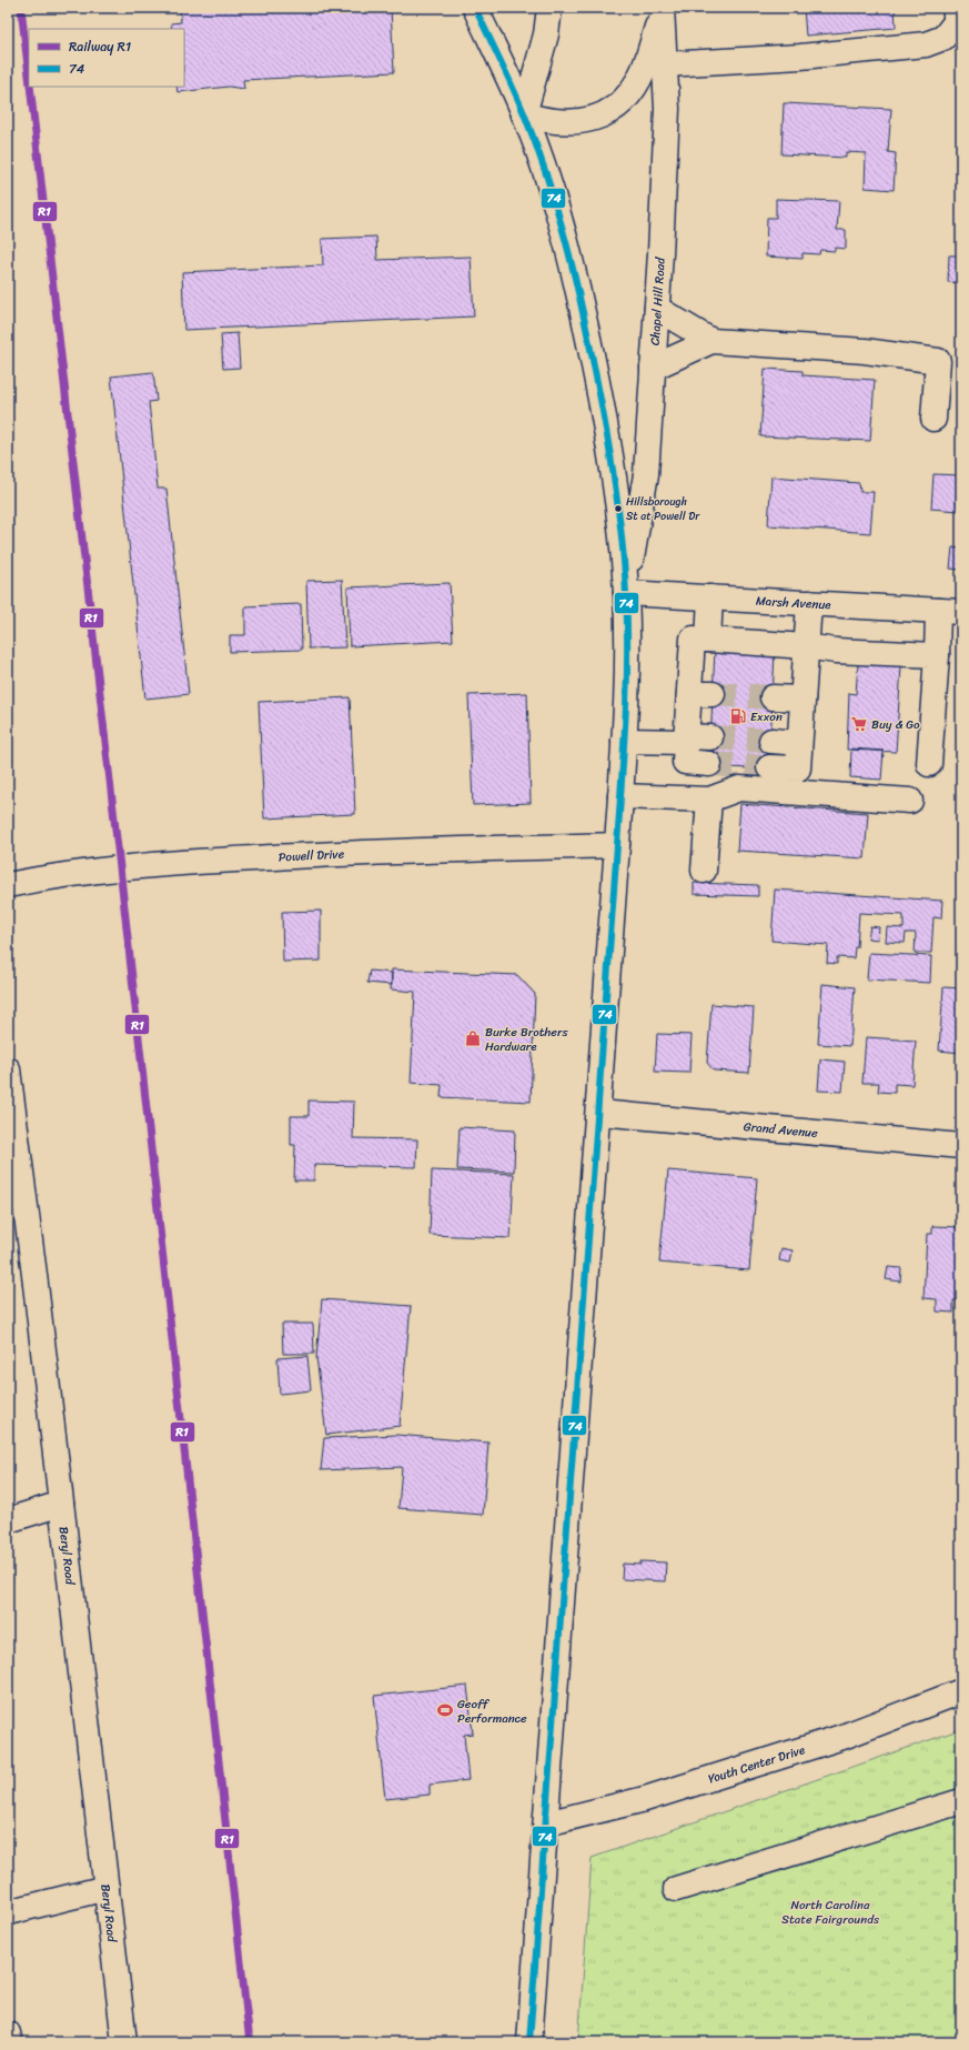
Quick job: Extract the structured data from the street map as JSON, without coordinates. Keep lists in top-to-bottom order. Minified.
{"streets":{"main road":["Chapel Hill Road","Marsh Avenue","Powell Drive","Grand Avenue","Beryl Road","Youth Center Drive"]},"crossings":[["Chapel Hill Road","Marsh Avenue"]],"parks":["North Carolina State Fairgrounds"],"places":{"other":["Hillsborough St at Powell Dr"],"fuel station":["Exxon"],"supermarket":["Buy & Go"],"shop":["Burke Brothers Hardware"],"sports":["Geoff Performance"]},"lines":["rail line R1","transit line 74"],"legend":["Railway R1","74"]}
